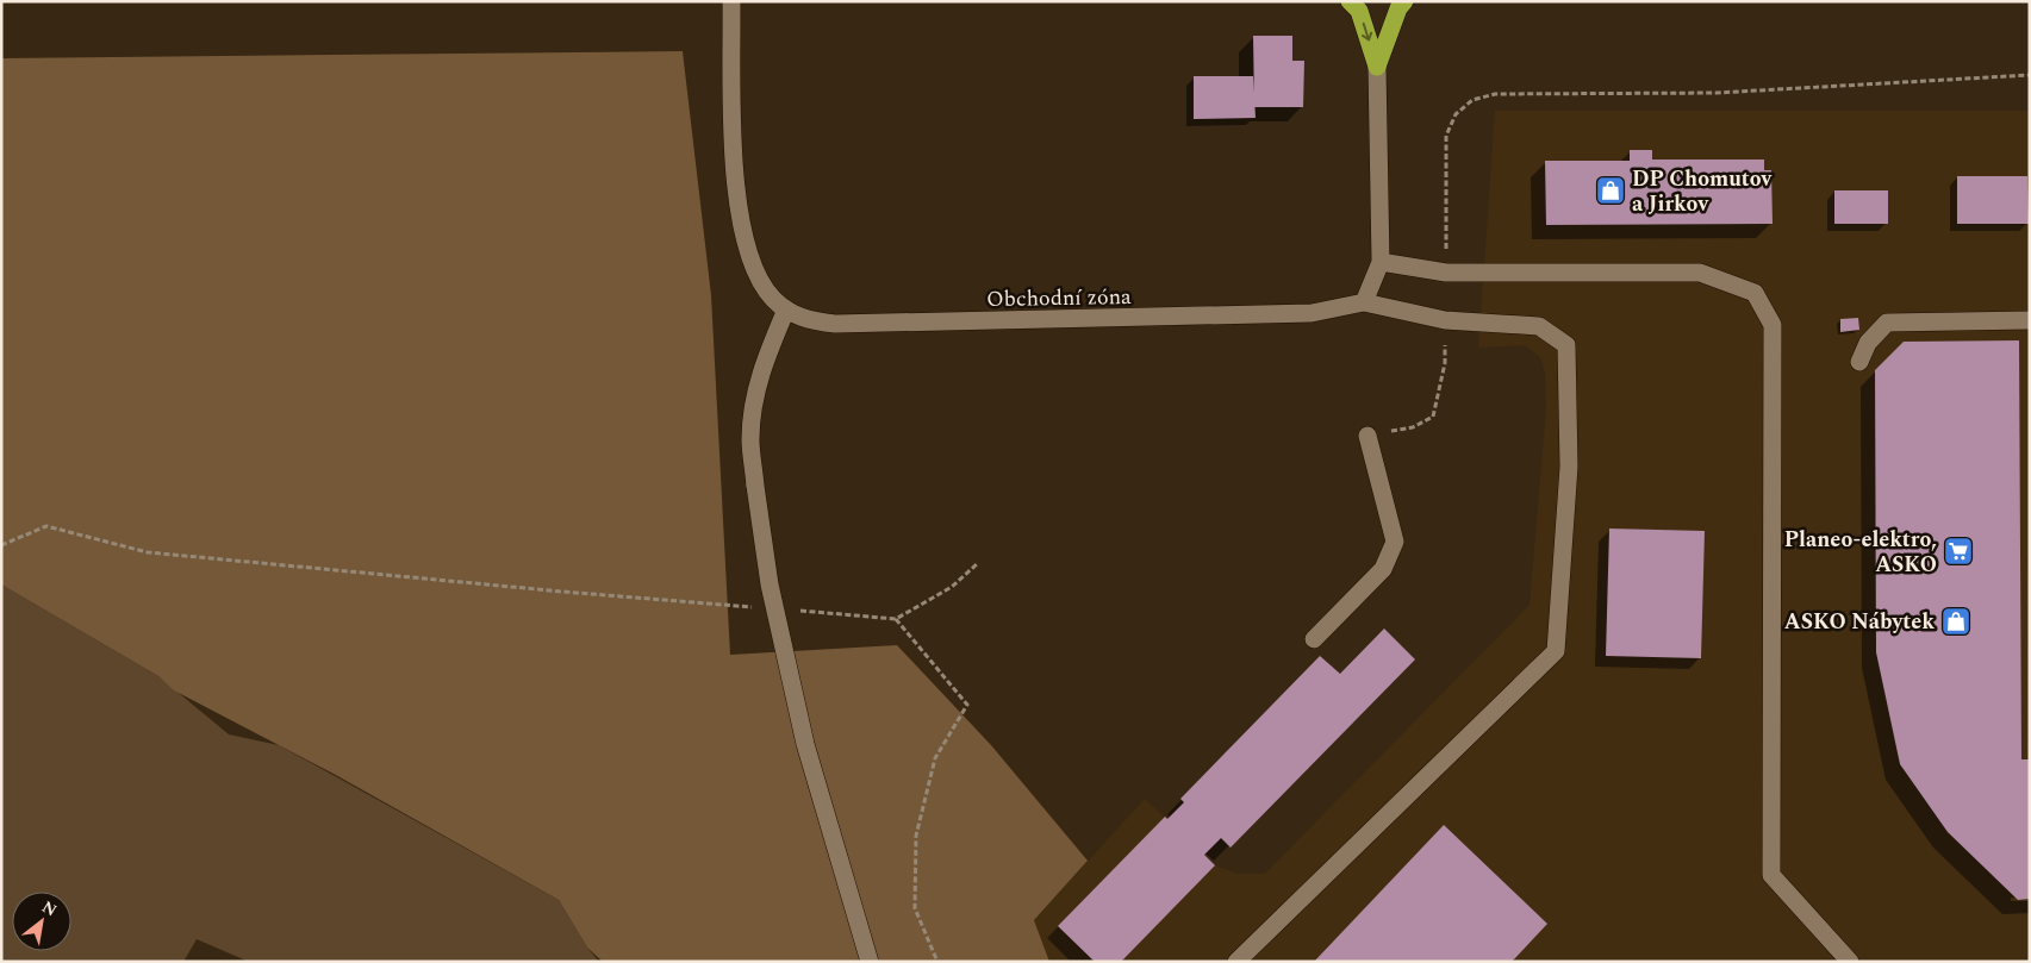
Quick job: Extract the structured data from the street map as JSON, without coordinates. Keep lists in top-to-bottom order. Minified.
{"streets":{"street":["Obchodní zóna"]},"places":{"shop":["DP Chomutov a Jirkov","ASKO Nábytek"],"supermarket":["Planeo-elektro, ASKO"]},"north":"top right"}
